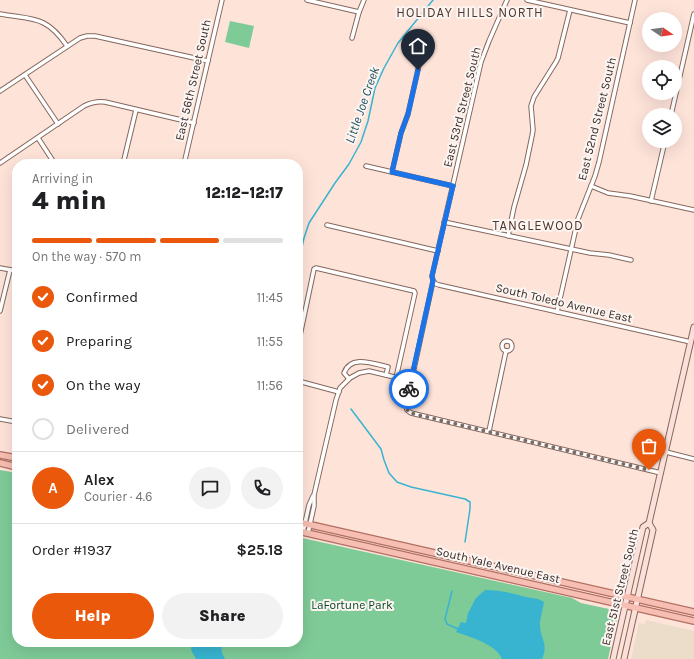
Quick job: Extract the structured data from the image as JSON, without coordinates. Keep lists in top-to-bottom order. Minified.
{"streets":{"main road":["South Yale Avenue East","East 51st Street South"],"street":["East 56th Street South","East 53rd Street South","East 52nd Street South","South Toledo Avenue East"]},"crossings":[["East 53rd Street South","South Toledo Avenue East"],["East 52nd Street South","South Toledo Avenue East"],["South Toledo Avenue East","East 51st Street South"],["South Yale Avenue East","East 51st Street South"]],"districts":["HOLIDAY HILLS NORTH","TANGLEWOOD"],"water":["Little Joe Creek"],"parks":["LaFortune Park"],"north":"right","page":{"heading":["4 min","Arriving in","12:12–12:17"],"panel":["Alex","Courier · 4.6","Order #1937","$25.18"],"bar":"On the way · 570 m","list":[["Confirmed","11:45"],["Preparing","11:55"],["On the way","11:56"],"Delivered"],"round":"A","buttons":["Help","Share"]}}
